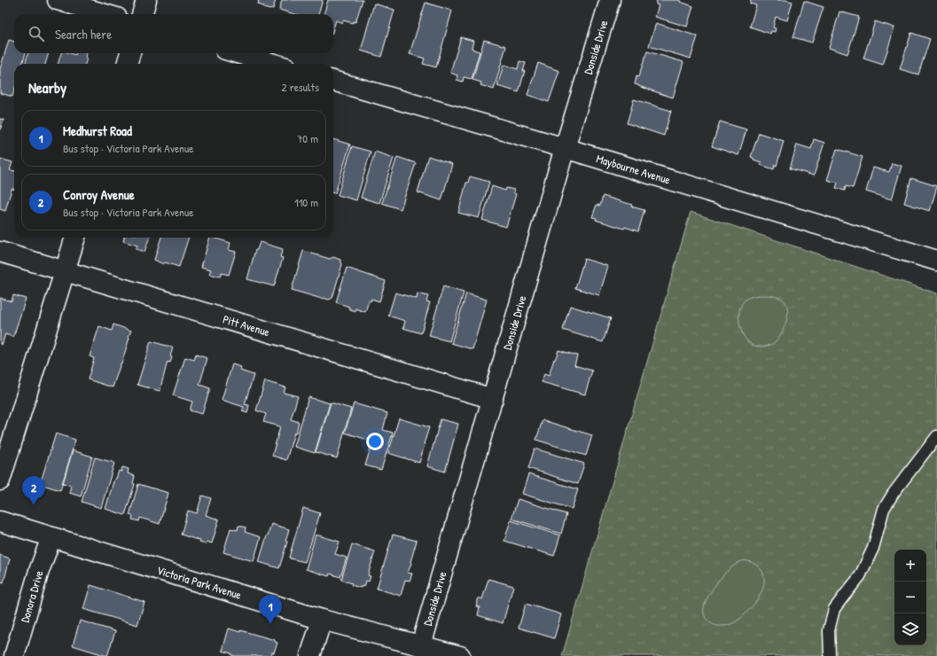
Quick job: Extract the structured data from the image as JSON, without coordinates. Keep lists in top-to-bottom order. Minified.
{"streets":{"street":["Donside Drive","Maybourne Avenue","Pitt Avenue","Victoria Park Avenue","Donora Drive"]},"crossings":[["Donside Drive","Maybourne Avenue"],["Donside Drive","Pitt Avenue"],["Donside Drive","Victoria Park Avenue"],["Victoria Park Avenue","Donora Drive"]],"page":{"search":"Search here","heading":["Nearby","2 results"],"list":[{"mark":"1","name":"Medhurst Road","note":"Bus stop · Victoria Park Avenue","value":"70 m"},{"mark":"2","name":"Conroy Avenue","note":"Bus stop · Victoria Park Avenue","value":"110 m"}],"pins":["2","1"],"map_buttons":["+","−"]}}
